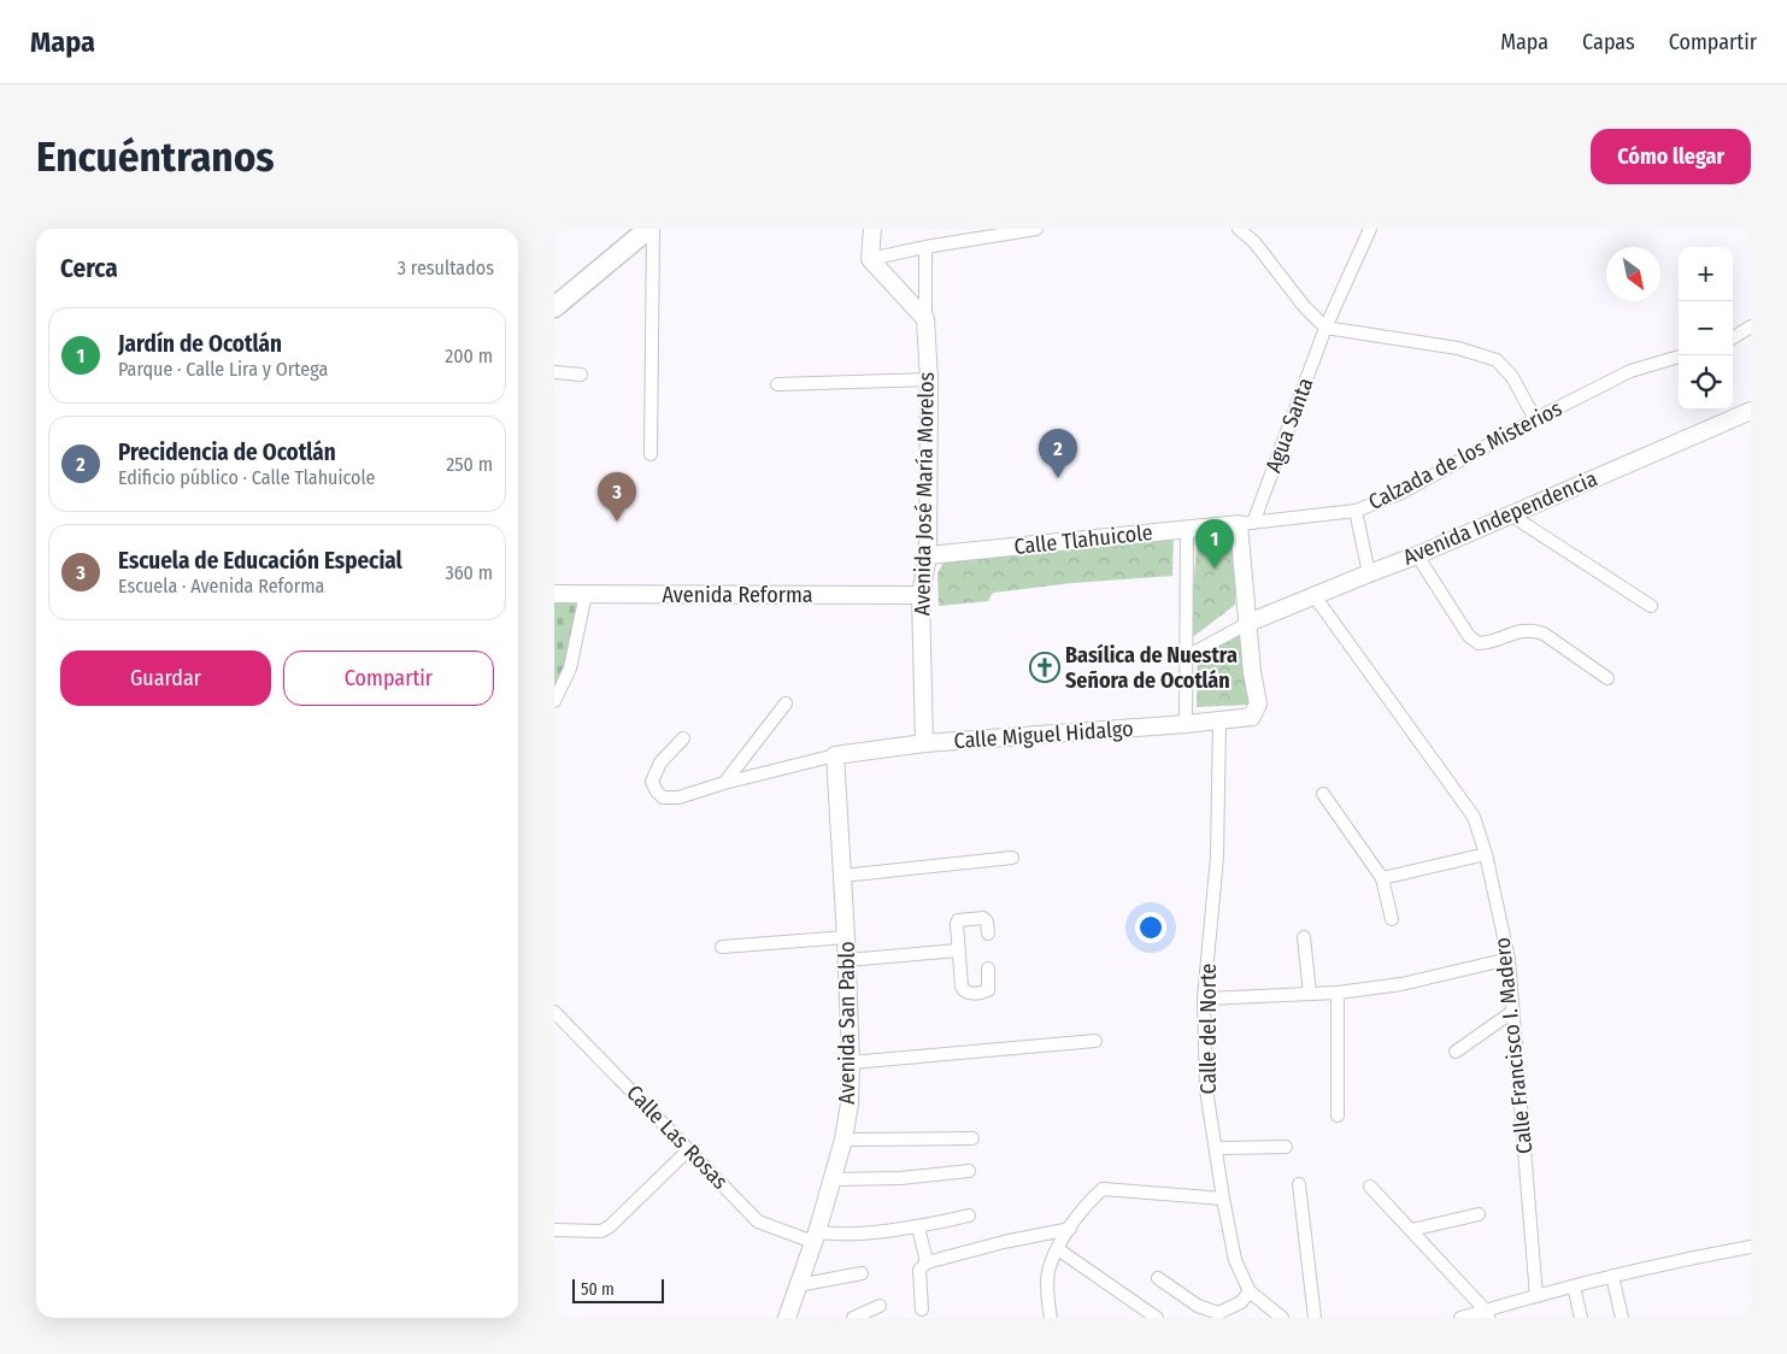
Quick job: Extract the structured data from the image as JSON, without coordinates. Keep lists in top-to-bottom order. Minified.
{"streets":{"street":["Agua Santa","Calzada de los Misterios","Avenida José María Morelos","Avenida Independencia","Calle Tlahuicole","Avenida Reforma","Calle Miguel Hidalgo","Avenida San Pablo","Calle del Norte","Calle Francisco I. Madero","Calle Las Rosas"]},"crossings":[["Agua Santa","Calzada de los Misterios"],["Agua Santa","Calle Tlahuicole"],["Calzada de los Misterios","Calle Tlahuicole"],["Avenida José María Morelos","Calle Tlahuicole"],["Avenida José María Morelos","Avenida Reforma"],["Avenida José María Morelos","Calle Miguel Hidalgo"],["Avenida Independencia","Calle Miguel Hidalgo"],["Avenida Independencia","Calle Francisco I. Madero"],["Calle Miguel Hidalgo","Avenida San Pablo"],["Calle Miguel Hidalgo","Calle del Norte"],["Avenida San Pablo","Calle Las Rosas"]],"places":{"church":["Basílica de Nuestra Señora de Ocotlán"]},"scale_bar":"50 m","north":"bottom right","page":{"header":"Mapa","nav":["Mapa","Capas","Compartir"],"buttons":["Cómo llegar",["Guardar","Compartir"]],"title":"Encuéntranos","heading":["Cerca","3 resultados"],"map_buttons":["+","−"],"list":[{"mark":"1","name":"Jardín de Ocotlán","note":"Parque · Calle Lira y Ortega","value":"200 m"},{"mark":"2","name":"Precidencia de Ocotlán","note":"Edificio público · Calle Tlahuicole","value":"250 m"},{"mark":"3","name":"Escuela de Educación Especial","note":"Escuela · Avenida Reforma","value":"360 m"}],"pins":["2","3","1"],"scale":"50 m"}}
